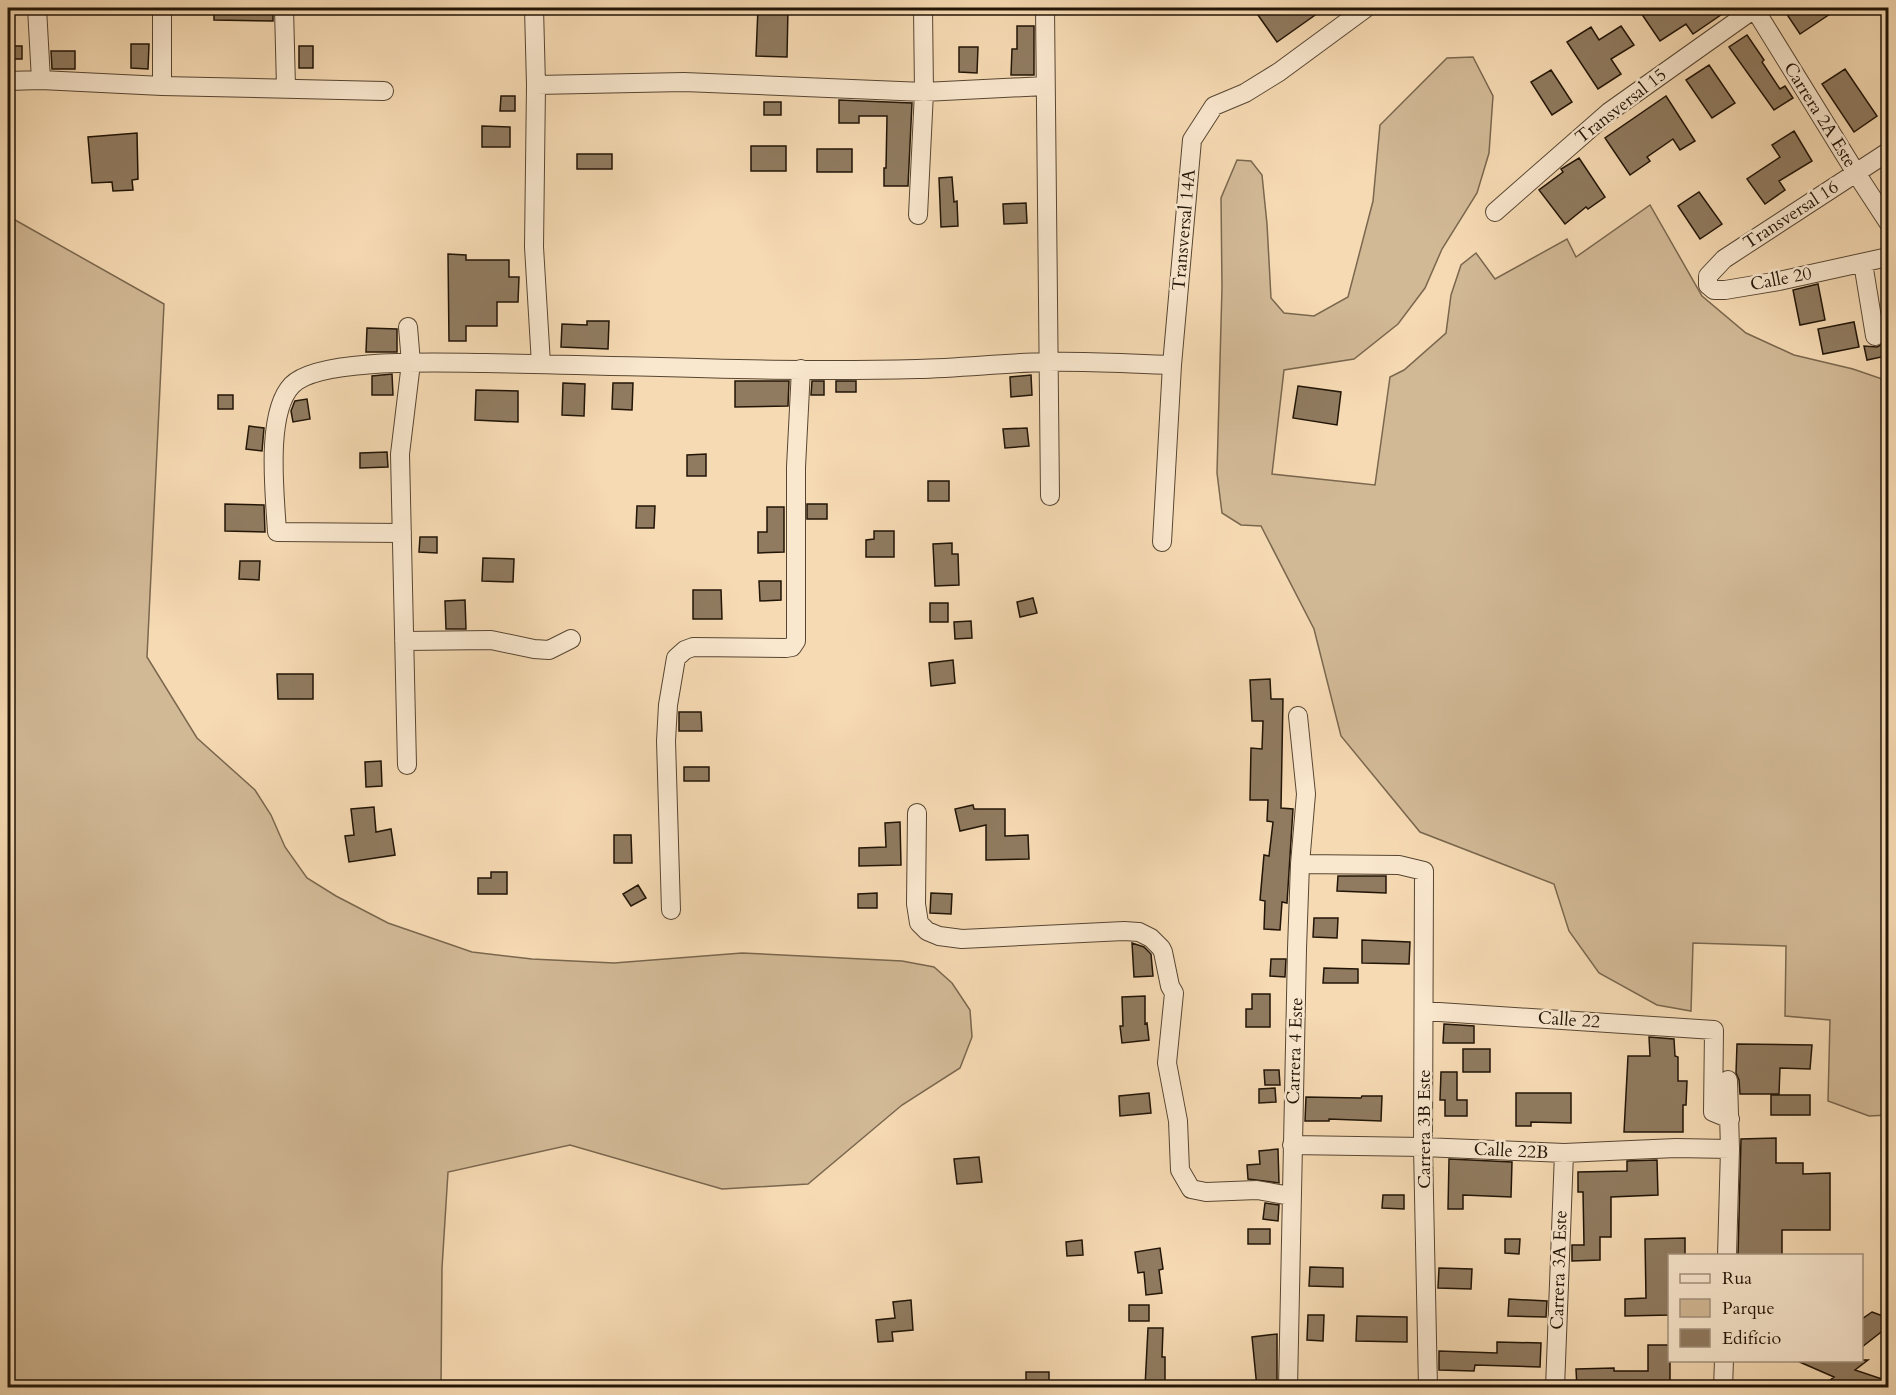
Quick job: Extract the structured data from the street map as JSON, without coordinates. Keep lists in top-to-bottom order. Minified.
{"streets":{"street":["Transversal 15","Carrera 2A Este","Transversal 16","Transversal 14A","Calle 20","Calle 22","Carrera 4 Este","Carrera 3B Este","Calle 22B","Carrera 3A Este"]},"crossings":[["Transversal 15","Carrera 2A Este"],["Carrera 2A Este","Transversal 16"],["Transversal 16","Calle 20"],["Calle 22","Carrera 3B Este"],["Carrera 4 Este","Carrera 3B Este"],["Carrera 4 Este","Calle 22B"],["Carrera 3B Este","Calle 22B"],["Calle 22B","Carrera 3A Este"]],"legend":["Rua","Parque","Edifício"]}
